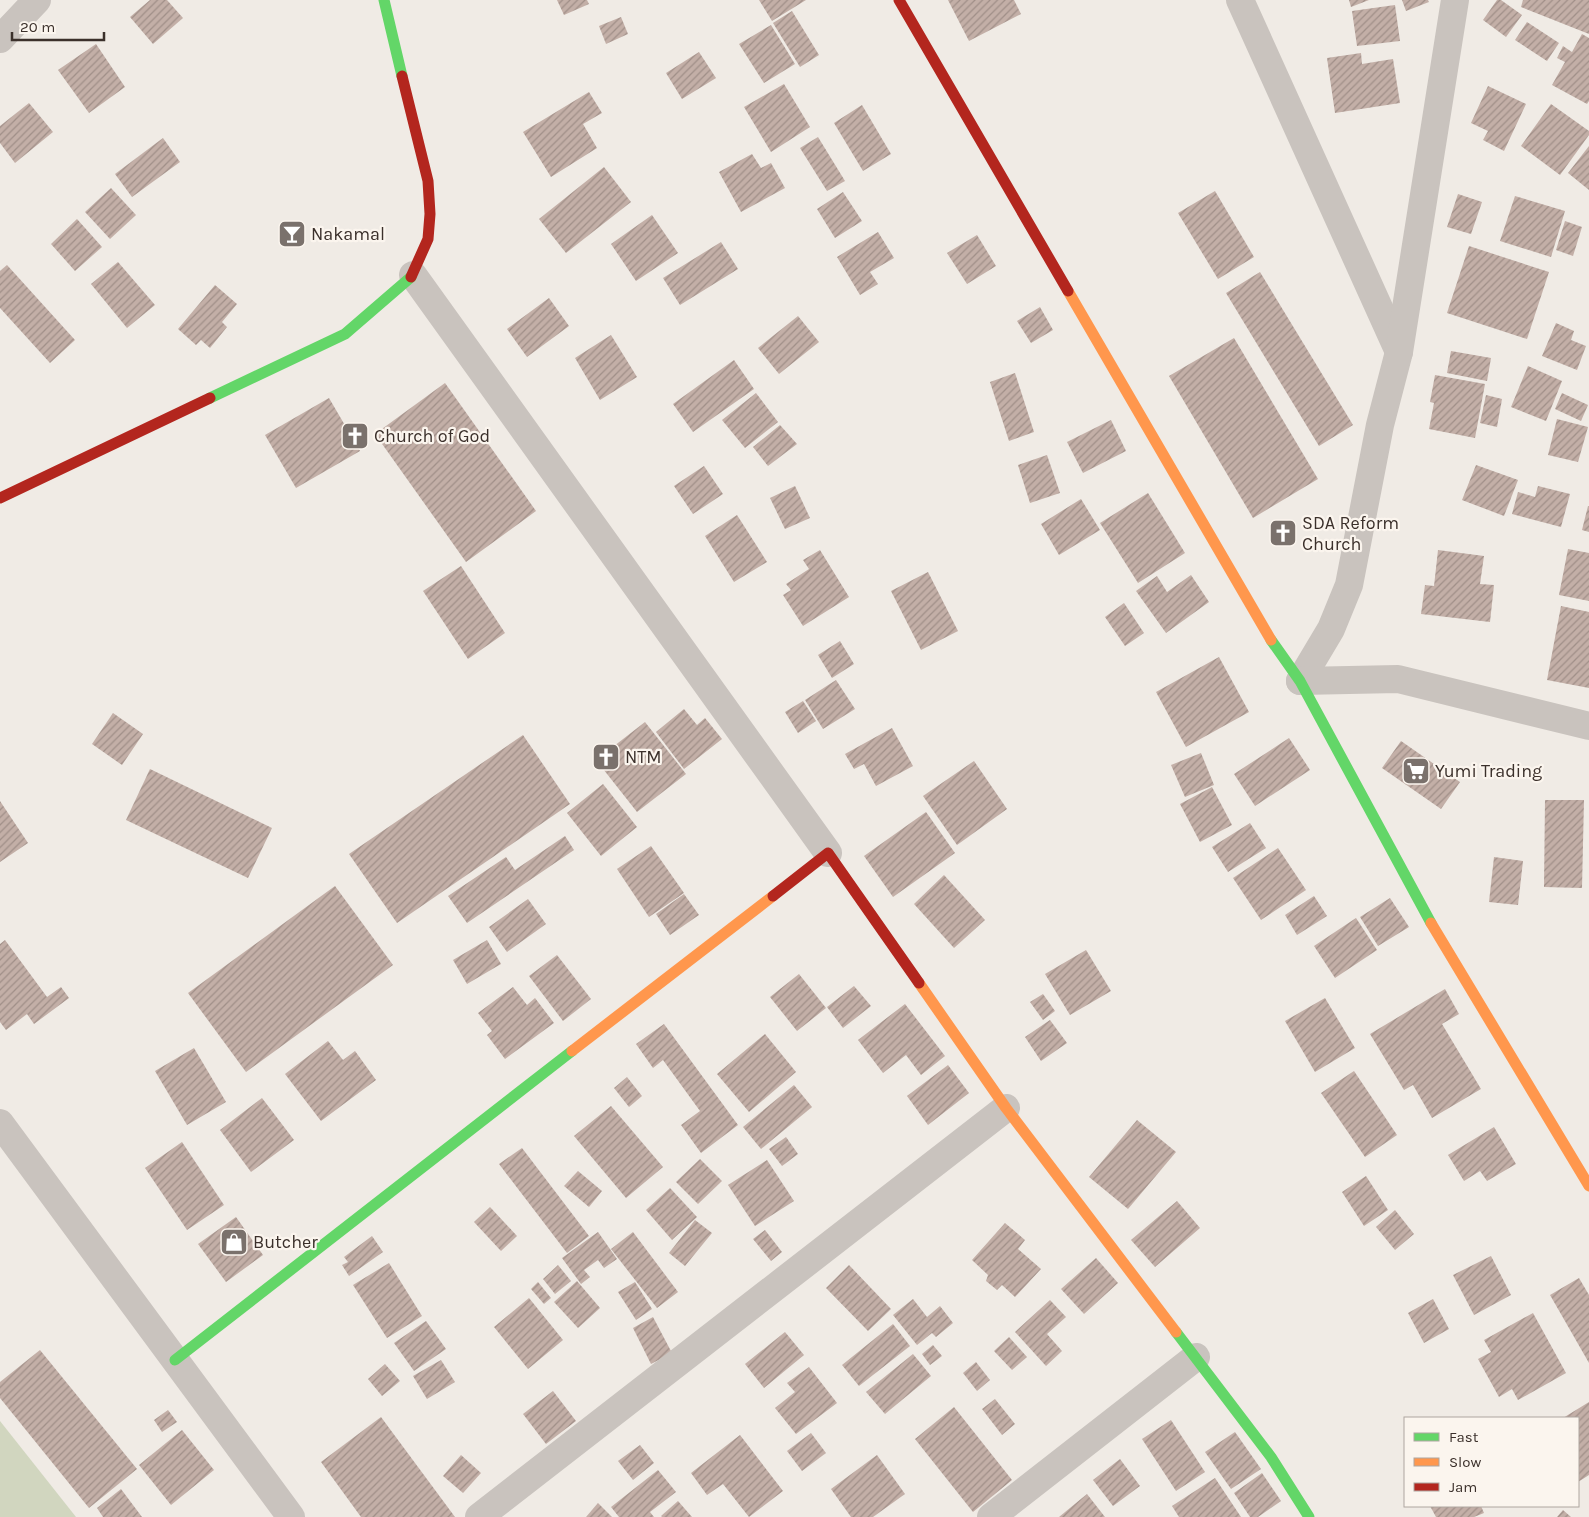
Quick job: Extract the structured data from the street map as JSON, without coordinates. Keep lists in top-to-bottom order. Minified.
{"places":{"bar":["Nakamal"],"church":["Church of God","SDA Reform Church","NTM"],"supermarket":["Yumi Trading"],"shop":["Butcher"]},"legend":["Fast","Slow","Jam"],"scale_bar":"20 m"}
